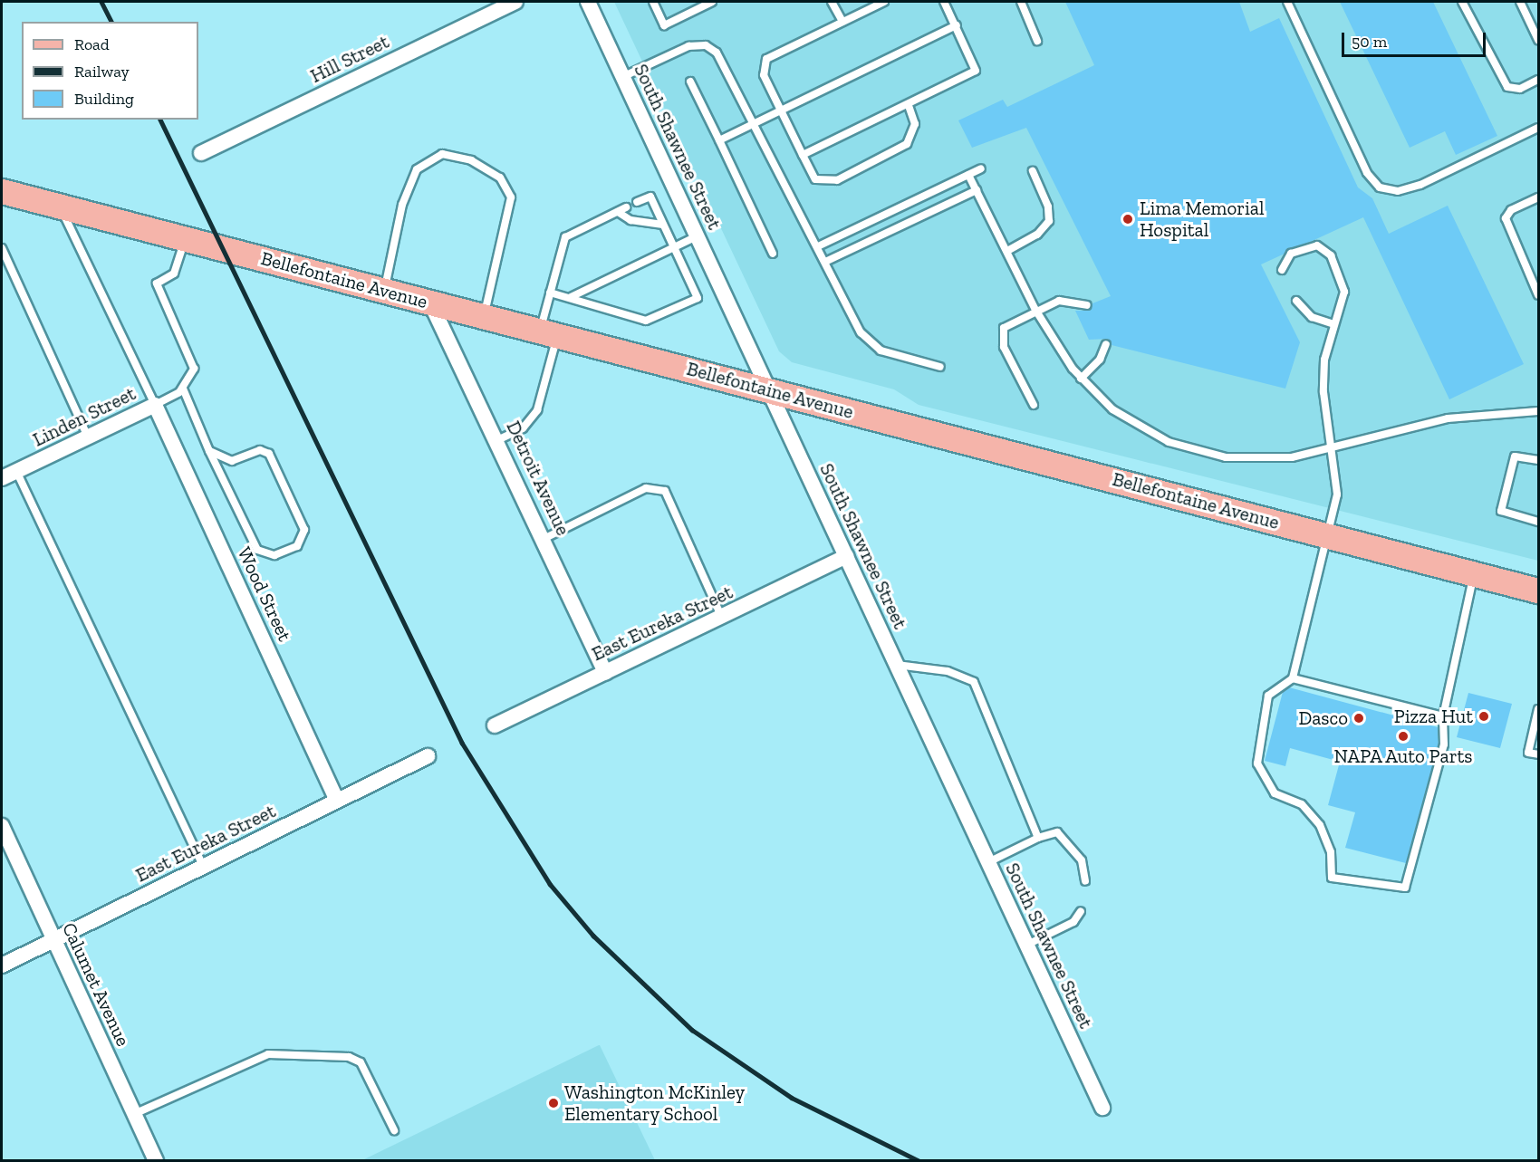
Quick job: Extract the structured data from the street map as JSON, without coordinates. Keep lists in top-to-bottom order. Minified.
{"streets":{"main road":["Bellefontaine Avenue"],"street":["Hill Street","South Shawnee Street","Linden Street","Detroit Avenue","Wood Street","East Eureka Street","Calumet Avenue"]},"crossings":[["South Shawnee Street","Bellefontaine Avenue"],["South Shawnee Street","East Eureka Street"],["Bellefontaine Avenue","Detroit Avenue"],["Linden Street","Wood Street"],["Detroit Avenue","East Eureka Street"],["Wood Street","East Eureka Street"],["East Eureka Street","Calumet Avenue"]],"places":["Lima Memorial Hospital","Pizza Hut","Dasco","NAPA Auto Parts","Washington McKinley Elementary School"],"legend":["Road","Railway","Building"],"scale_bar":"50 m"}
